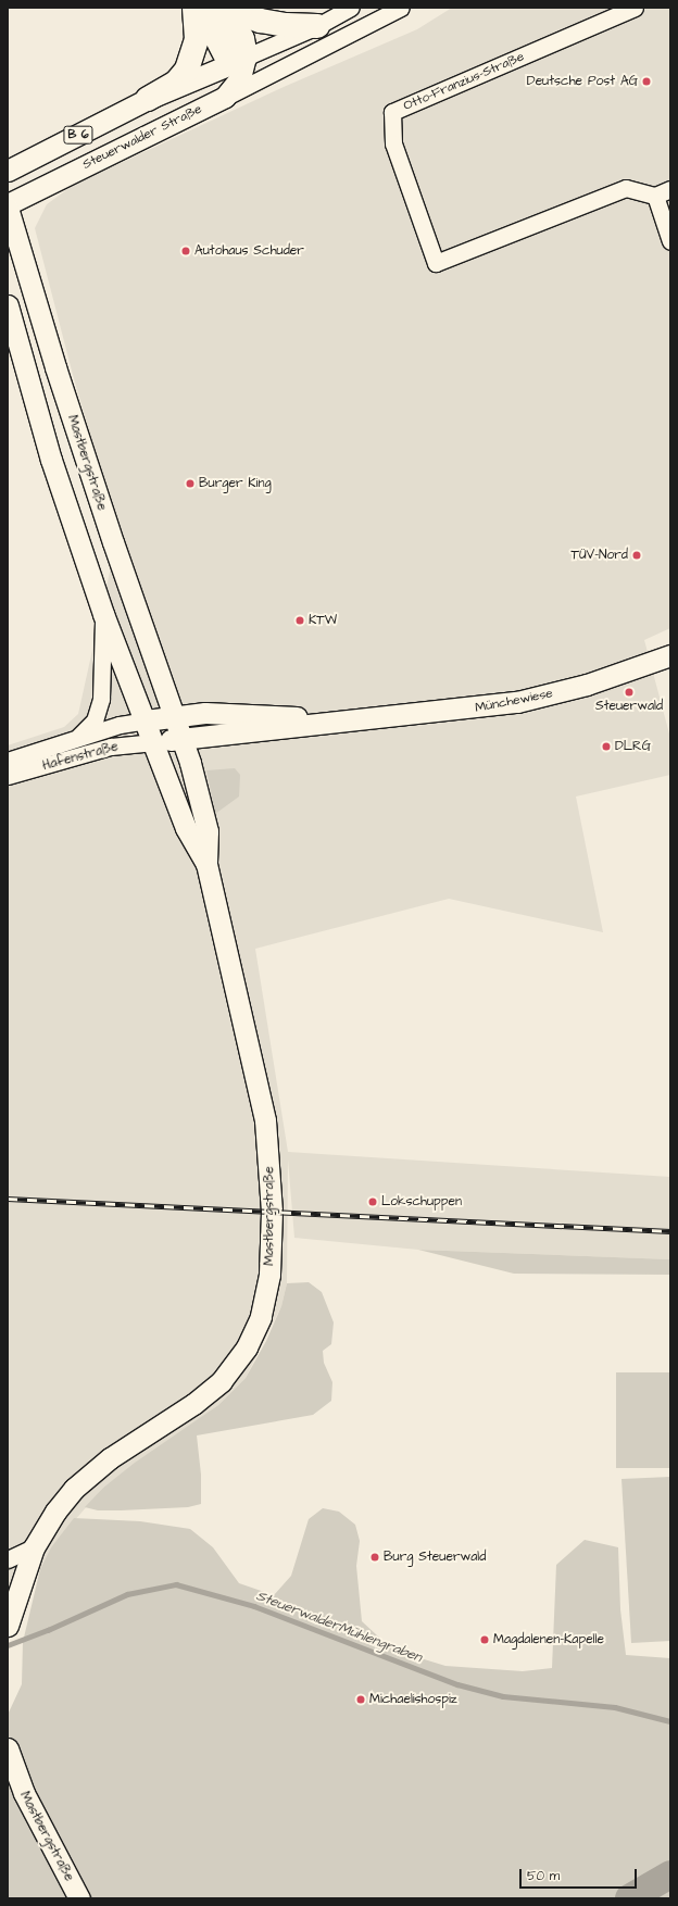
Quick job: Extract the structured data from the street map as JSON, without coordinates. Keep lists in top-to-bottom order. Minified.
{"streets":{"highway":["B 6"],"main road":["Steuerwalder Straße","Mastbergstraße","Münchewiese"],"street":["Otto-Franzius-Straße","Hafenstraße"]},"crossings":[["B 6","Steuerwalder Straße"],["Mastbergstraße","Münchewiese"],["Mastbergstraße","Hafenstraße"]],"water":["SteuerwalderMühlengraben"],"places":["Deutsche Post AG","Autohaus Schuder","Burger King","TÜV-Nord","KTW","Steuerwald","DLRG","Lokschuppen","Burg Steuerwald","Magdalenen-Kapelle","Michaelishospiz"],"scale_bar":"50 m"}
